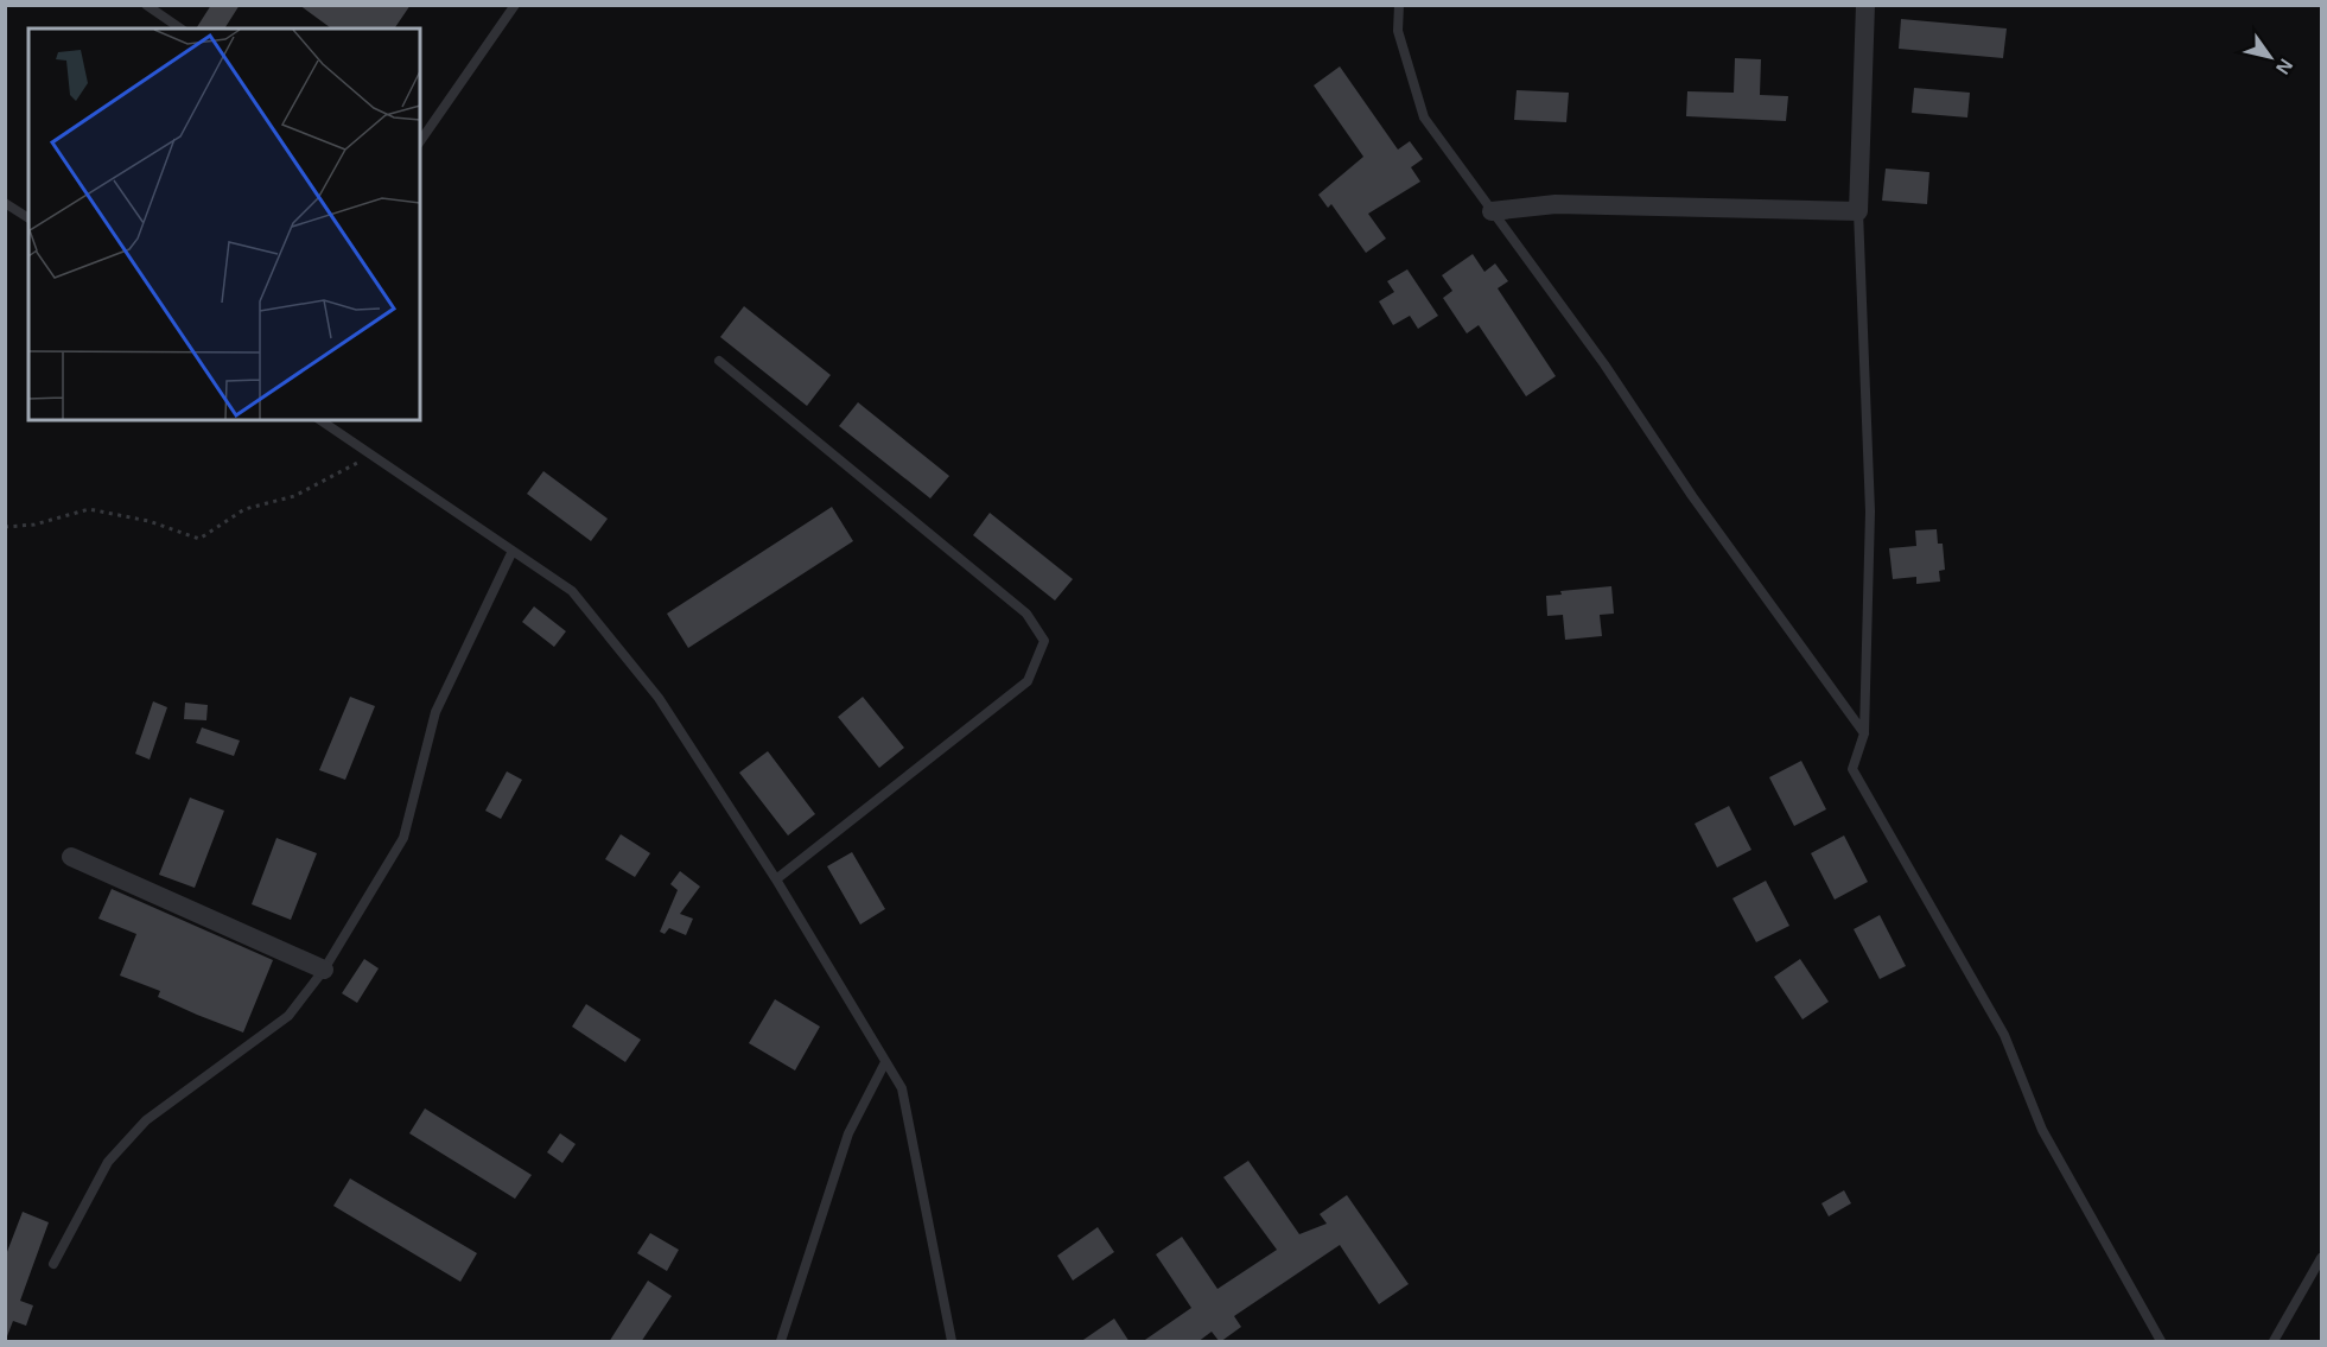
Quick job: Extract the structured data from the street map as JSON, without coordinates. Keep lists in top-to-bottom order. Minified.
{"north":"bottom right"}
